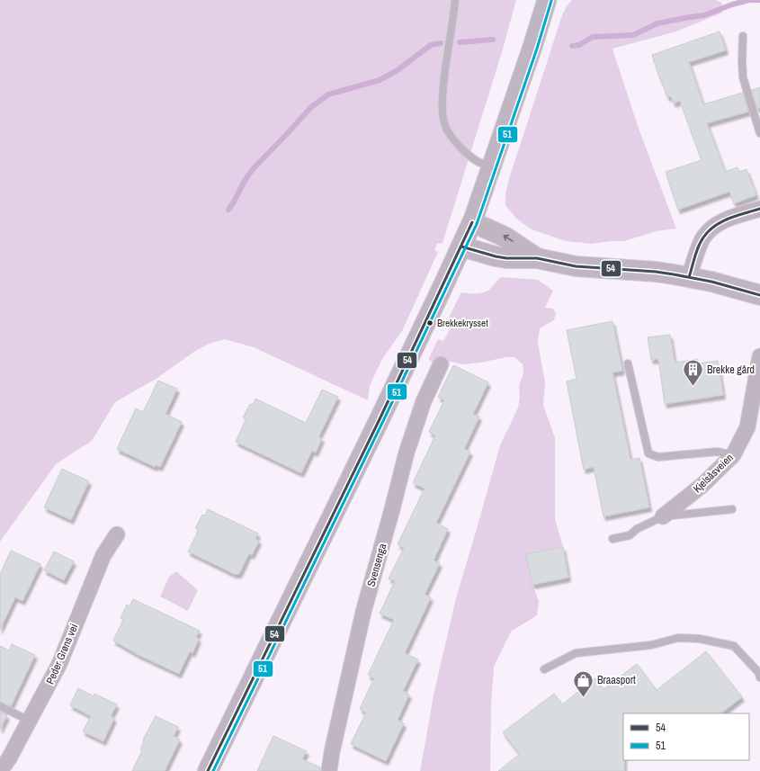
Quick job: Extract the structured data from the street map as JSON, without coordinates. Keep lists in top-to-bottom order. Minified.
{"streets":{"street":["Kjelsåsveien","Svensenga","Peder Grøns vei"]},"places":{"other":["Brekkekrysset"],"building":["Brekke gård"],"shop":["Braasport"]},"lines":["transit line 51","transit line 54"],"legend":["54","51"]}
